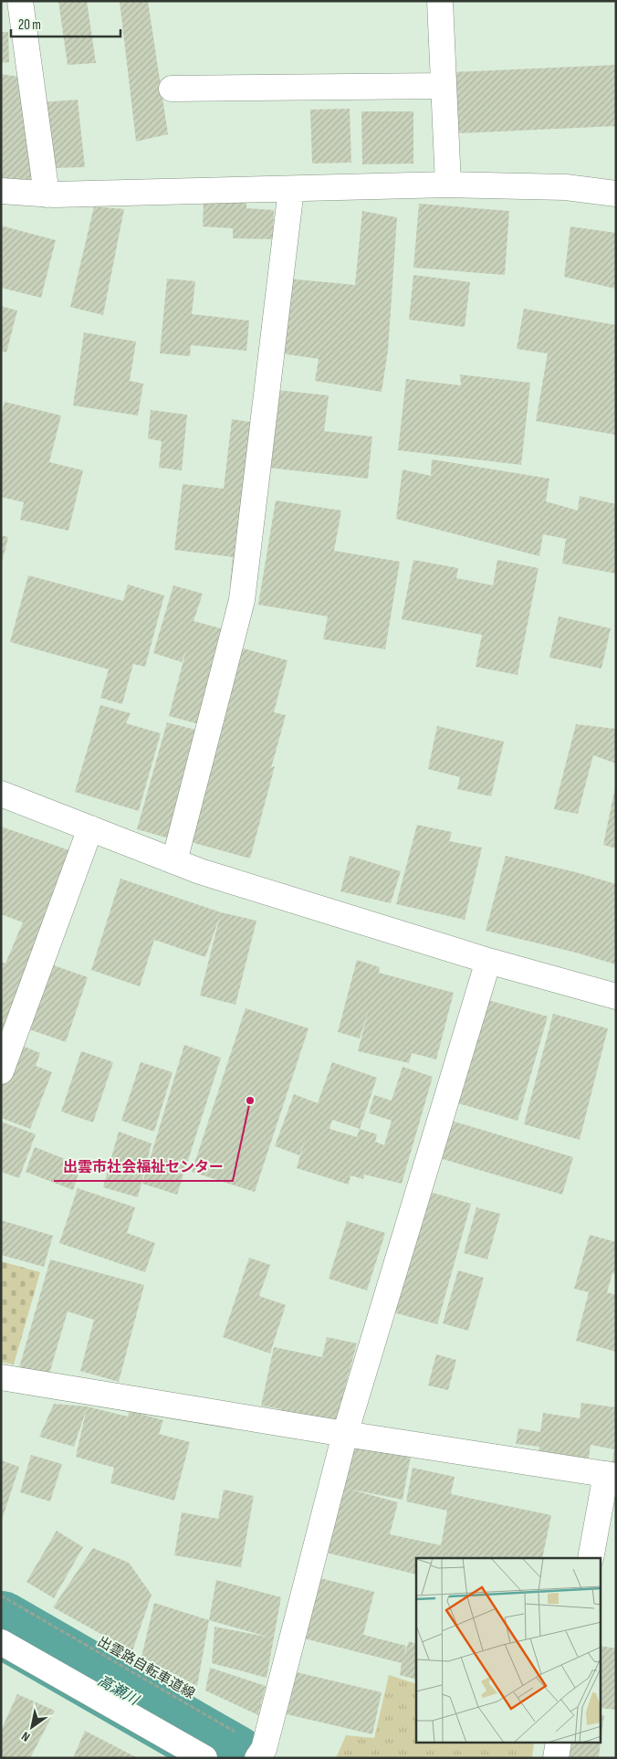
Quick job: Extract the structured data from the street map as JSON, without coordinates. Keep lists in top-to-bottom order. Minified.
{"streets":{"path":["出雲路自転車道線"]},"water":["高瀬川"],"places":["出雲市社会福祉センター"],"scale_bar":"20 m","north":"bottom left"}
